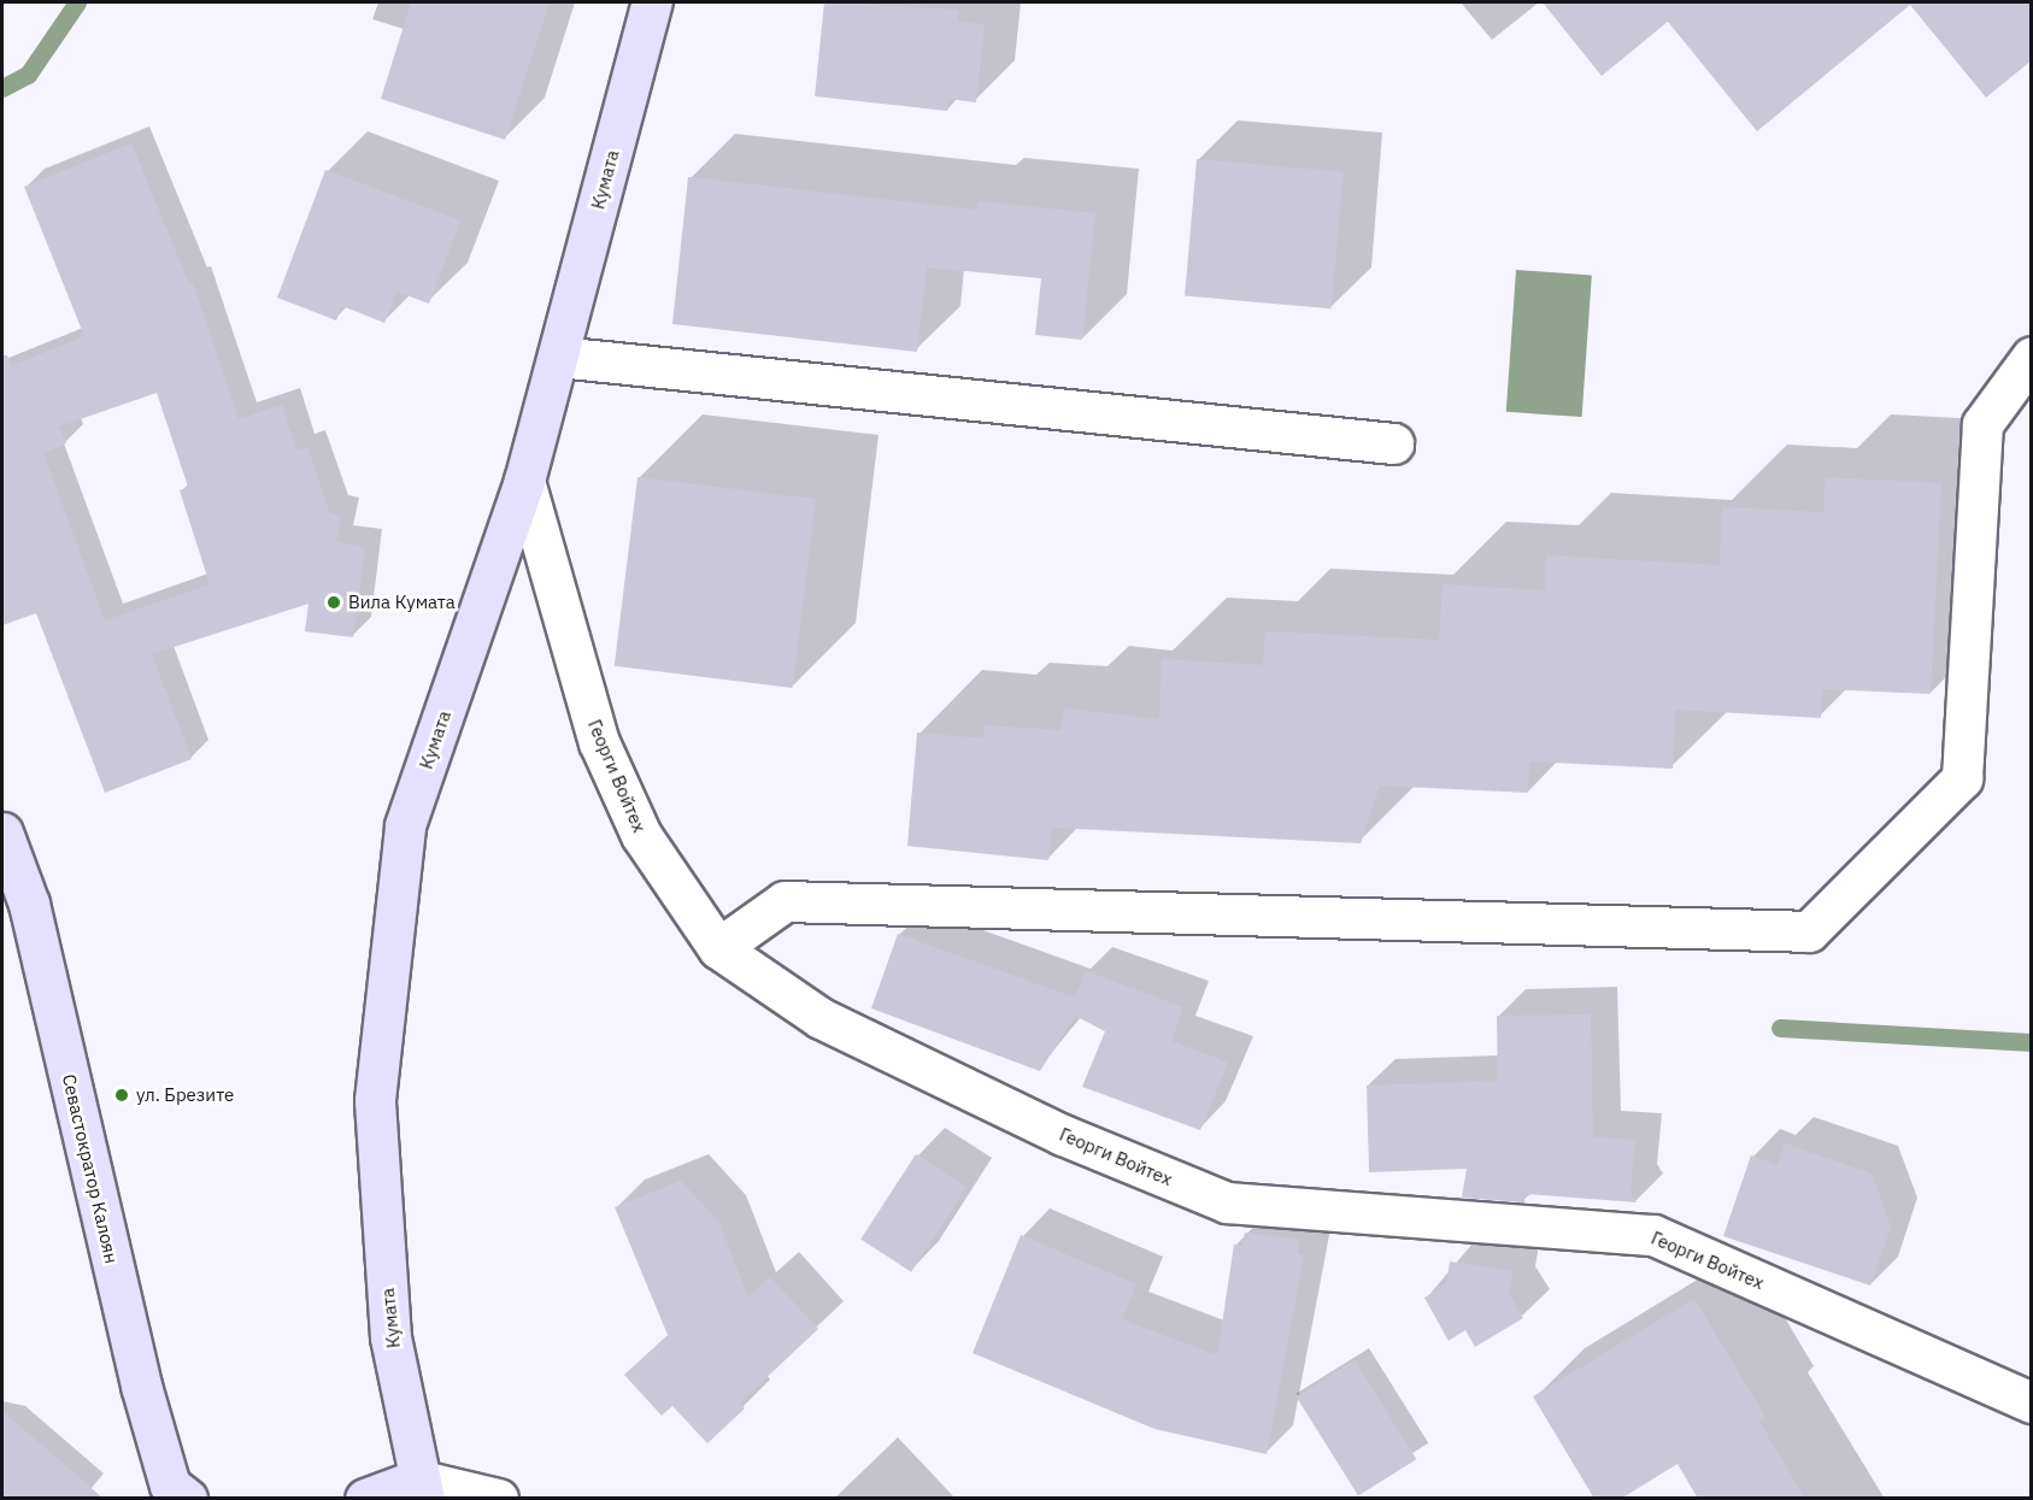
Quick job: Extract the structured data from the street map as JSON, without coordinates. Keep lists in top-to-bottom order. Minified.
{"streets":{"main road":["Кумата","Севастократор Калоян"],"street":["Георги Войтех"]},"crossings":[["Кумата","Георги Войтех"]],"places":["Вила Кумата","ул. Брезите"]}
